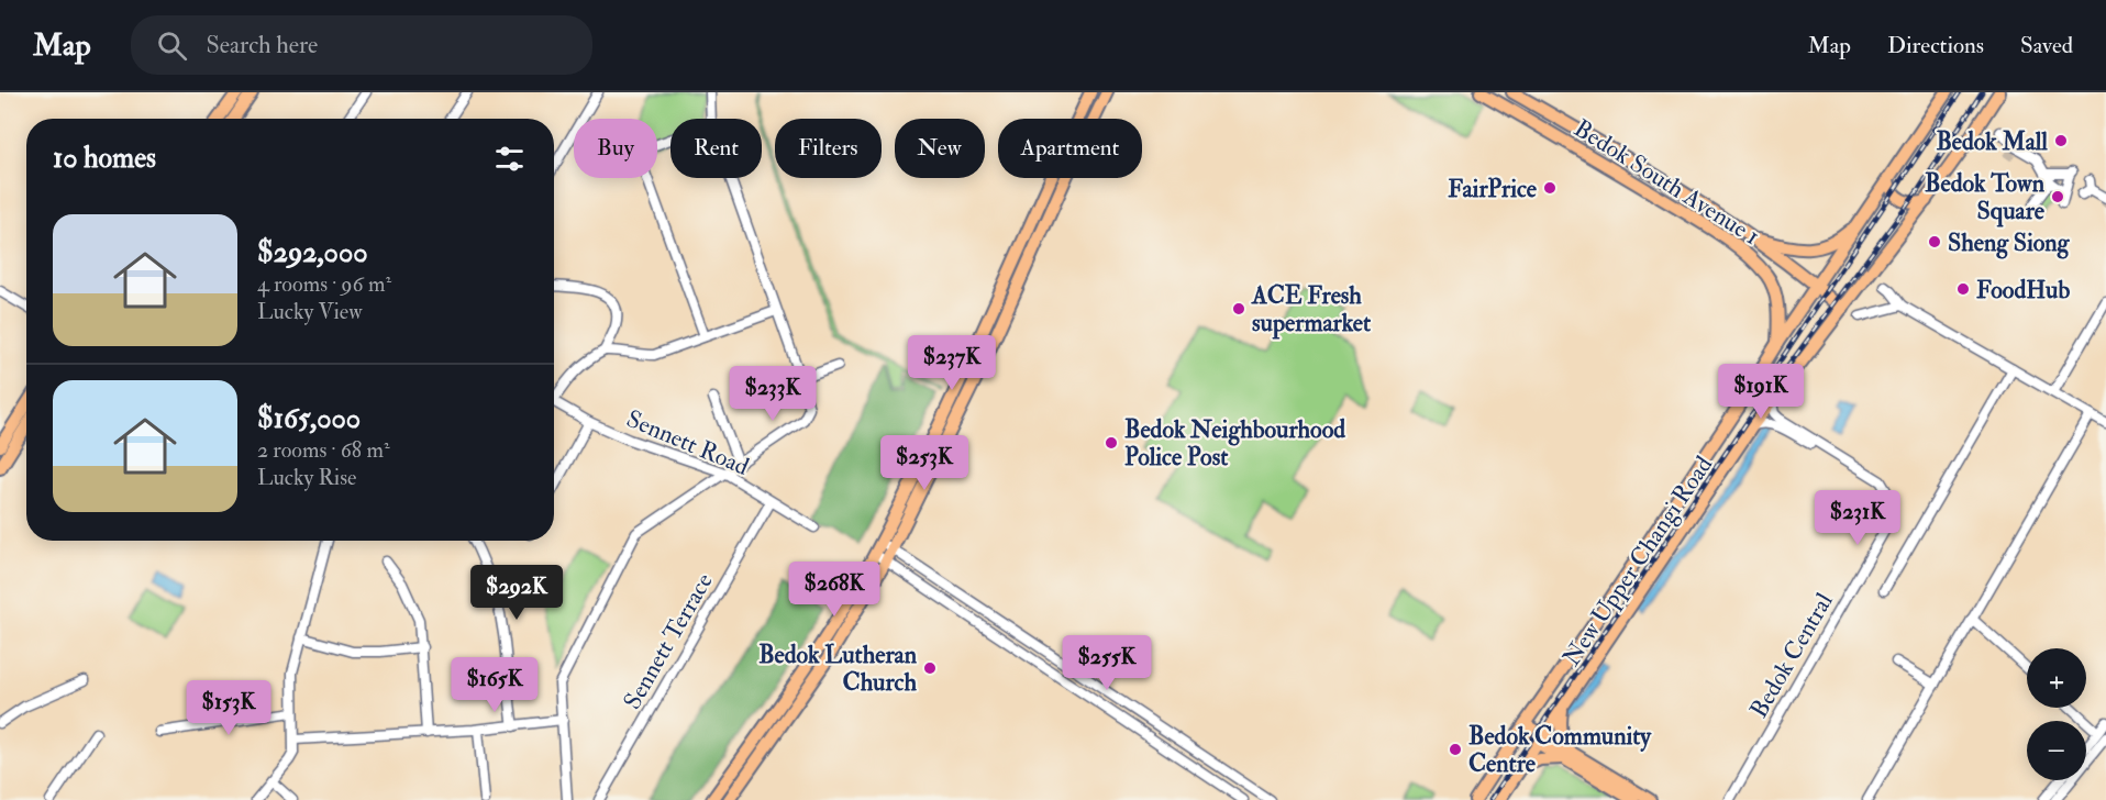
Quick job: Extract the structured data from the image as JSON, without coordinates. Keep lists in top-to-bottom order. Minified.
{"streets":{"main road":["Bedok South Avenue 1","New Upper Changi Road"],"street":["Sennett Road","Sennett Terrace","Bedok Central"]},"crossings":[["Bedok South Avenue 1","New Upper Changi Road"],["Sennett Road","Sennett Terrace"],["New Upper Changi Road","Bedok Central"]],"places":["Bedok Mall","FairPrice","Bedok Town Square","Sheng Siong","FoodHub","ACE Fresh supermarket","Bedok Neighbourhood Police Post","Bedok Lutheran Church","Bedok Community Centre"],"page":{"header":"Map","search":"Search here","nav":["Map","Directions","Saved"],"chip":["Buy","Rent","Filters","New","Apartment"],"heading":"10 homes","list":[{"name":"$292,000","note":"4 rooms · 96 m² · Lucky View"},{"name":"$165,000","note":"2 rooms · 68 m² · Lucky Rise"}],"price":["$237K","$191K","$233K","$253K","$231K","$268K","$292K","$255K","$165K","$153K"],"map_buttons":["+","−"]}}
